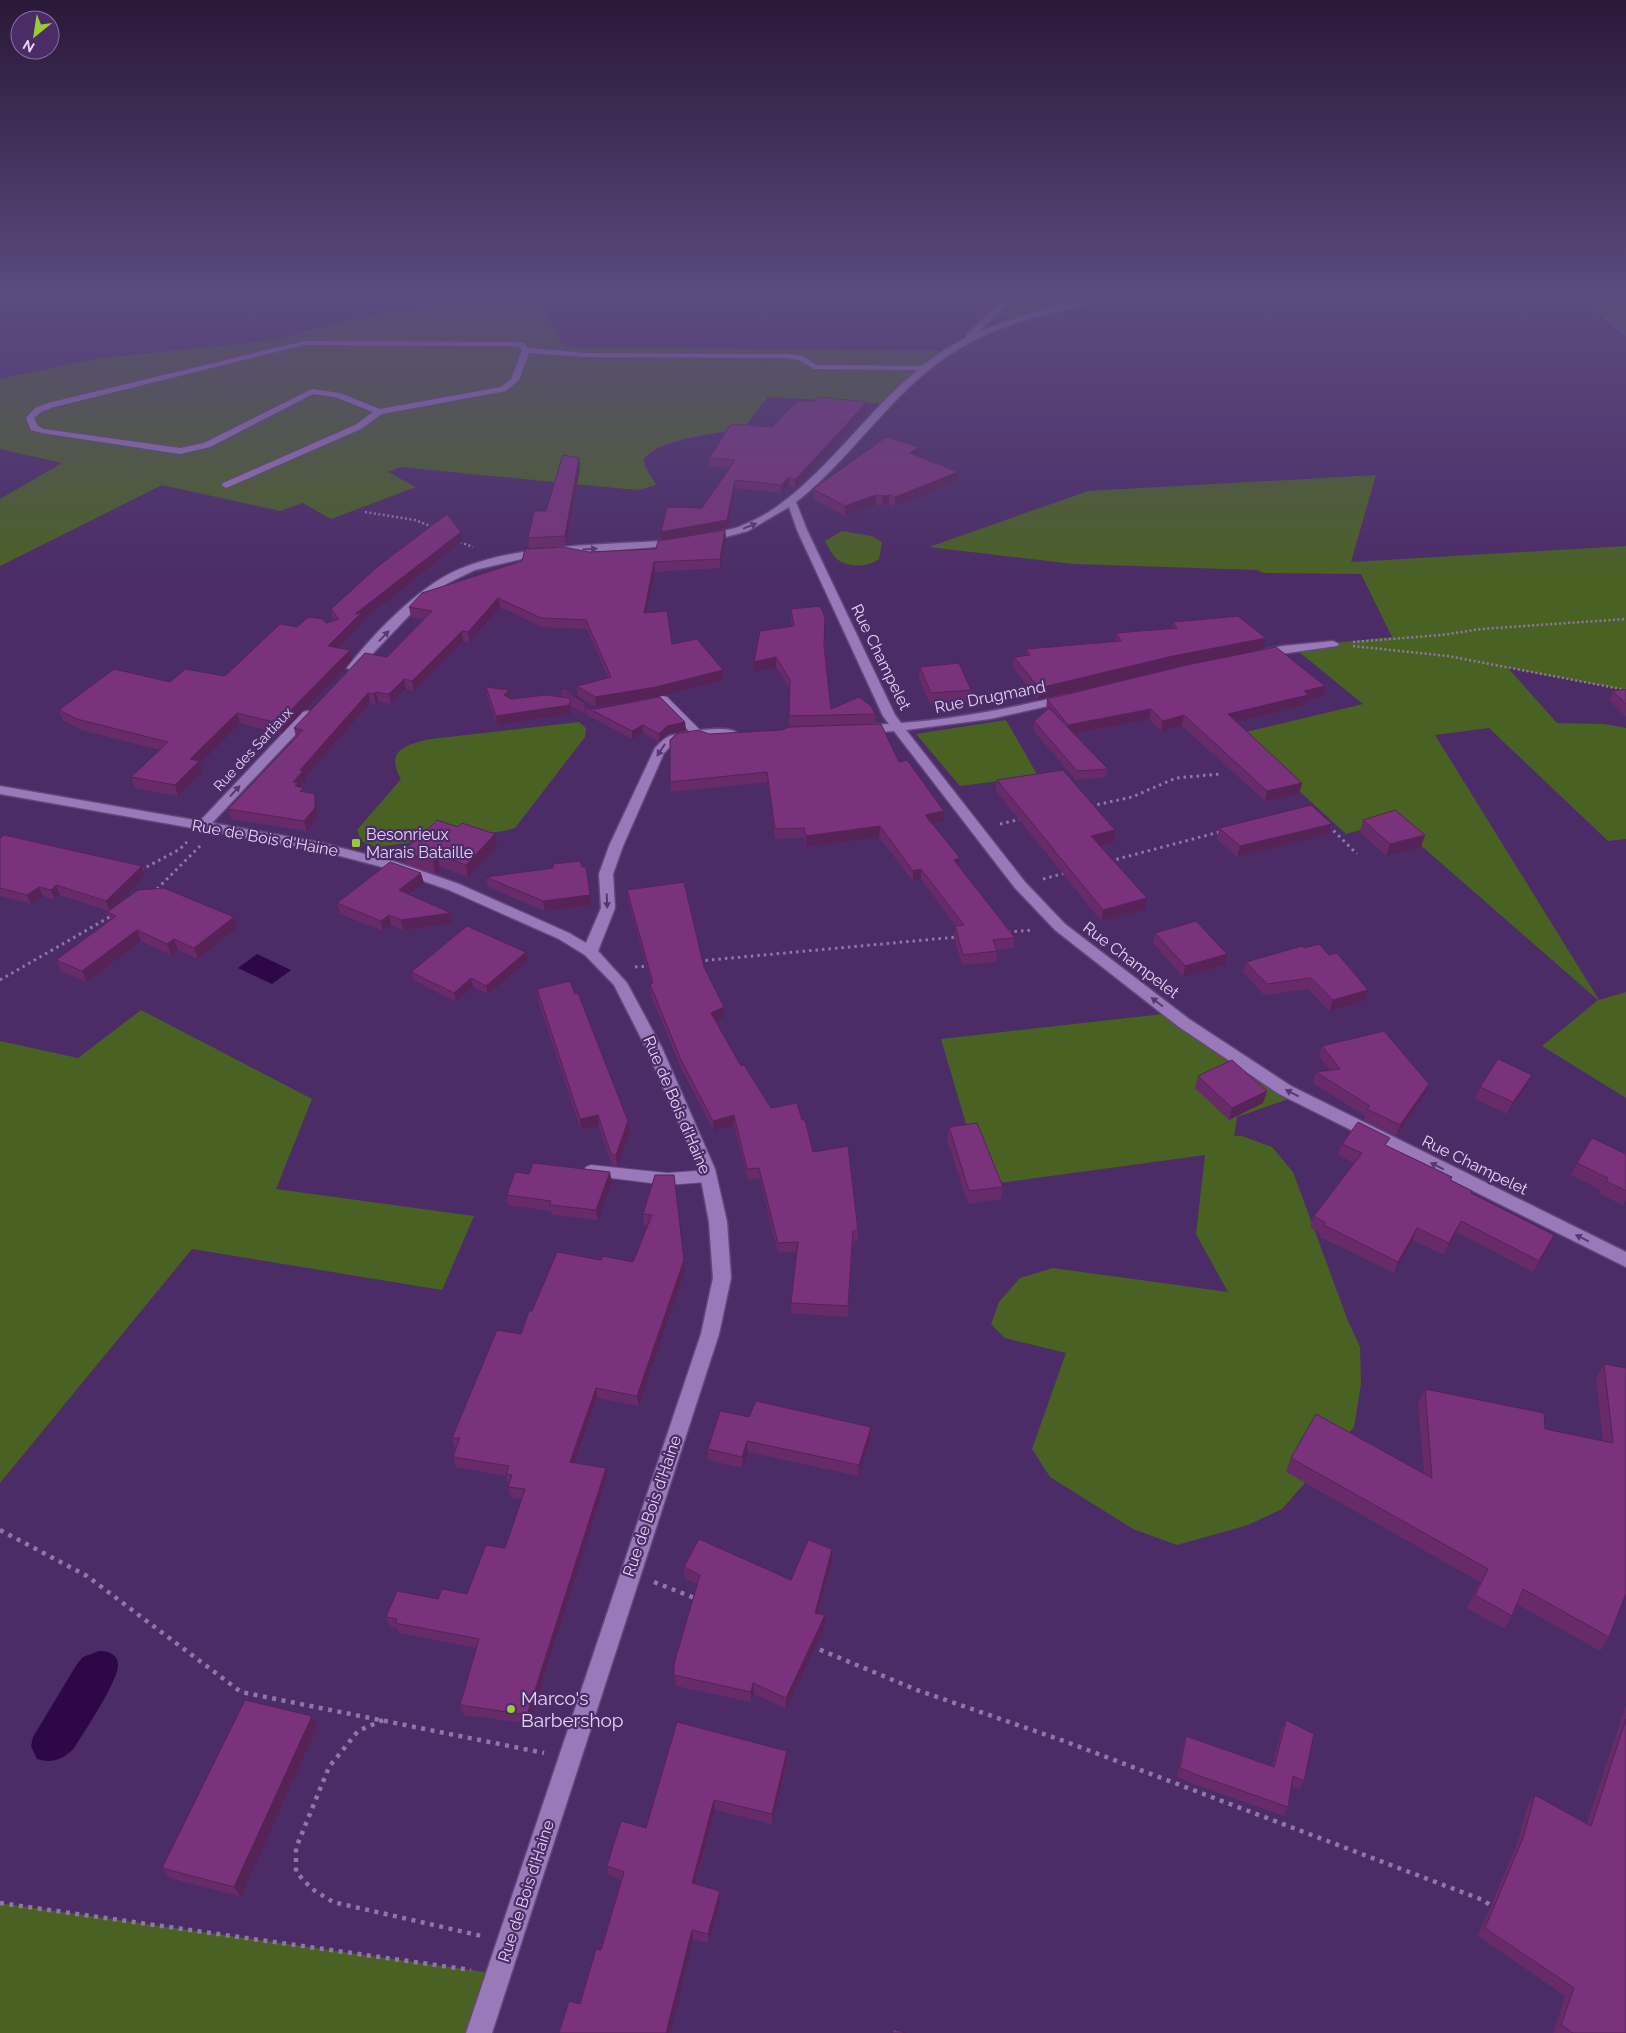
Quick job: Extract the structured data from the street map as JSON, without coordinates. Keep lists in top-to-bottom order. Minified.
{"streets":{"street":["Rue Champelet","Rue Drugmand","Rue des Sartiaux","Rue de Bois d'Haine"]},"crossings":[["Rue Champelet","Rue Drugmand"],["Rue des Sartiaux","Rue de Bois d'Haine"]],"one_way":["Rue Champelet","Rue des Sartiaux"],"places":{"transit":["Besonrieux Marais Bataille"],"other":["Marco's Barbershop"]},"north":"bottom left"}
